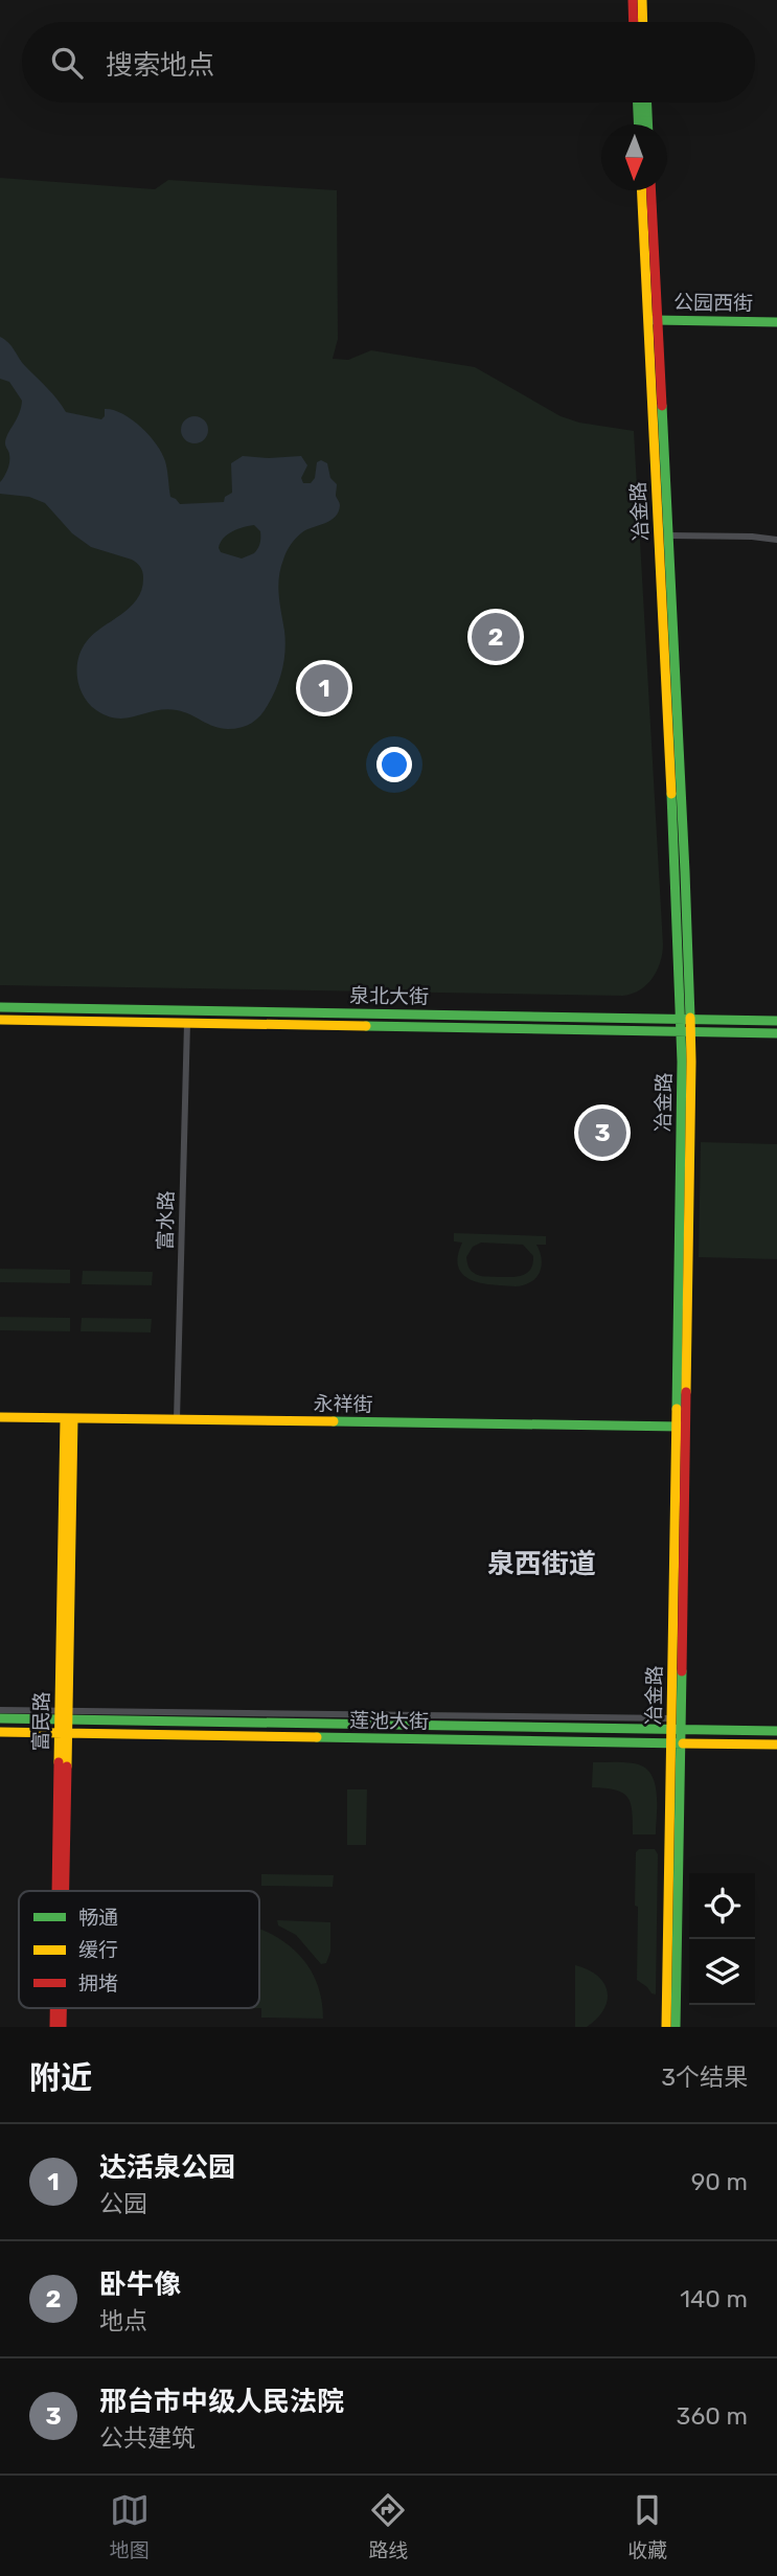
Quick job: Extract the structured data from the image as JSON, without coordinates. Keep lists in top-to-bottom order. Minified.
{"streets":{"street":["公园西街","冶金路","泉北大街","富水路","永祥街","莲池大街","富民路"]},"crossings":[["公园西街","冶金路"],["冶金路","泉北大街"],["冶金路","永祥街"],["冶金路","莲池大街"],["泉北大街","富水路"],["富水路","永祥街"],["永祥街","富民路"],["莲池大街","富民路"]],"districts":["泉西街道"],"legend":["畅通","缓行","拥堵"],"north":"bottom","page":{"search":"搜索地点","pins":["2","1","3"],"heading":["附近","3个结果"],"list":[{"mark":"1","name":"达活泉公园","note":"公园","value":"90 m"},{"mark":"2","name":"卧牛像","note":"地点","value":"140 m"},{"mark":"3","name":"邢台市中级人民法院","note":"公共建筑","value":"360 m"}],"nav":["地图","路线","收藏"]}}
